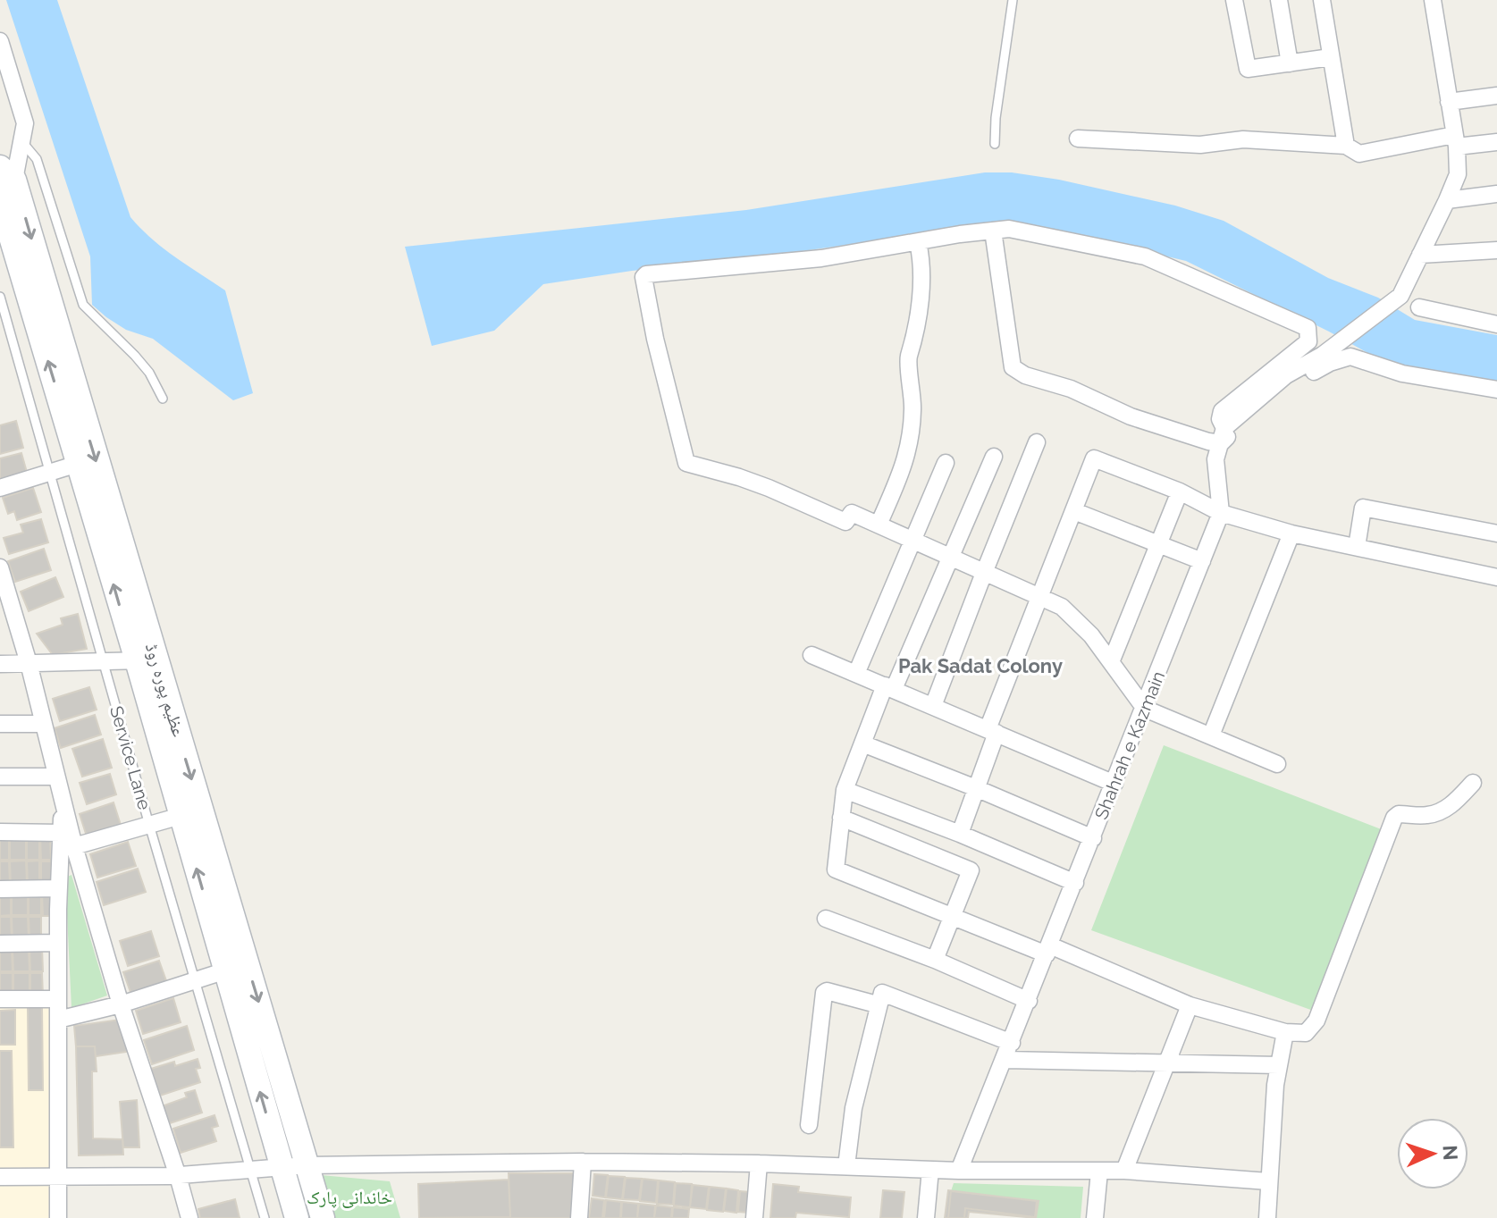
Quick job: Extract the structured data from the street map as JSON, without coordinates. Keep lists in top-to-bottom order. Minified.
{"streets":{"main road":["عظیم پورہ روڈ"],"street":["Shahrah e Kazmain"],"lane":["Service Lane"]},"districts":["Pak Sadat Colony"],"parks":["خاندانی پارک"],"north":"right"}
